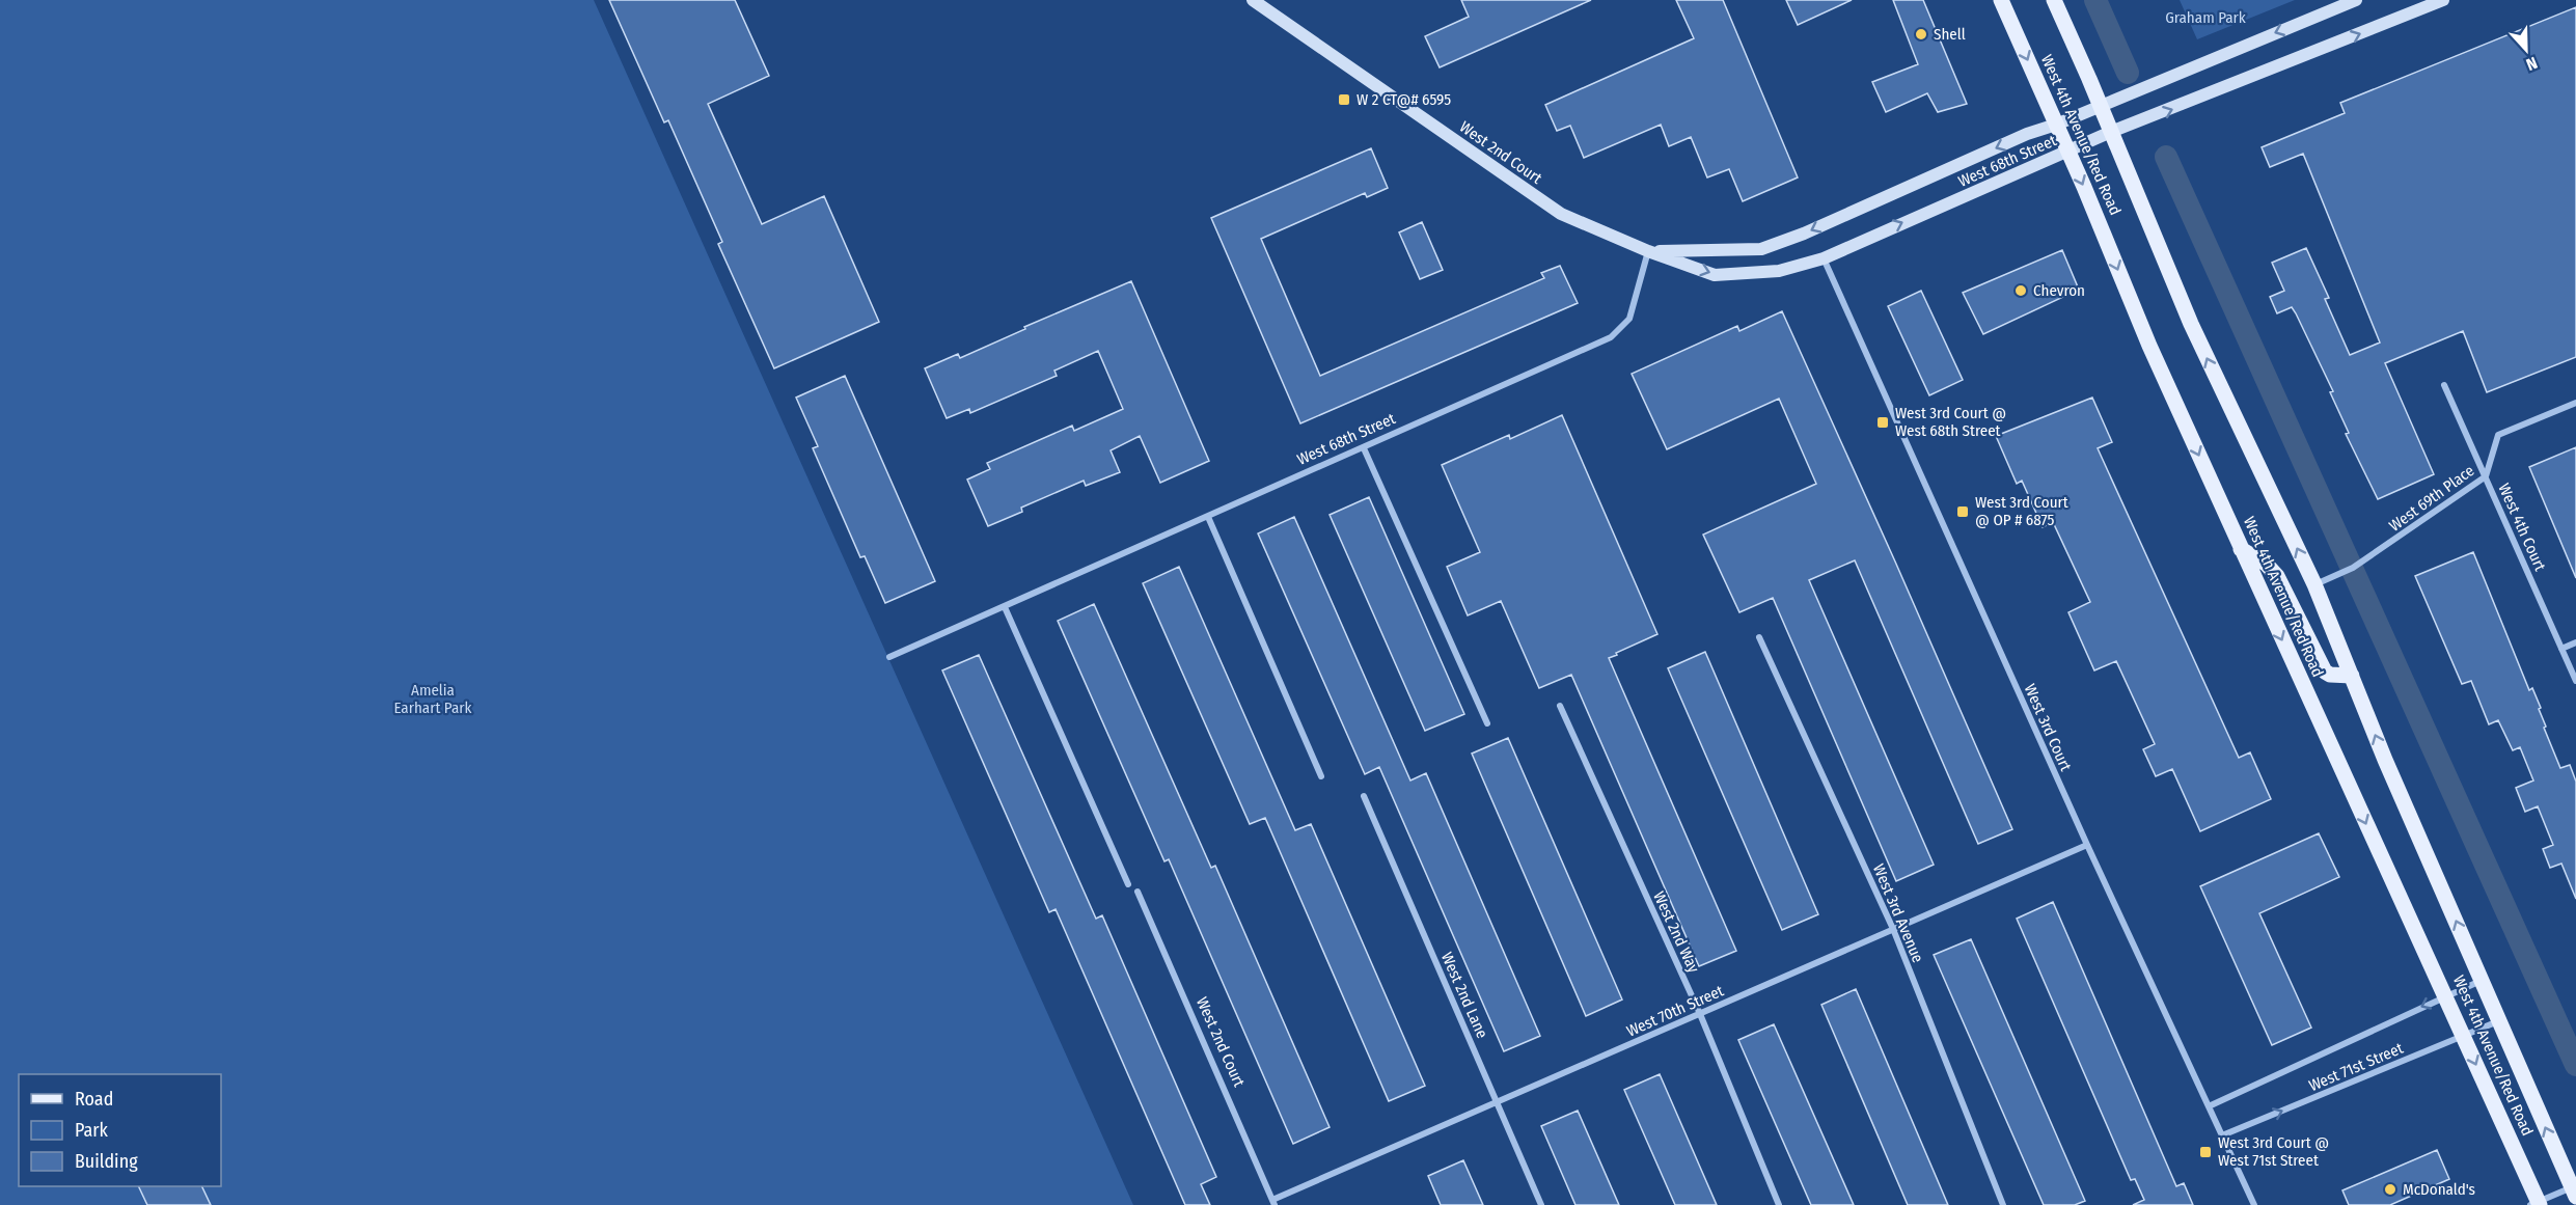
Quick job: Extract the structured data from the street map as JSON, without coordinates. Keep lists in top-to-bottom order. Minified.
{"streets":{"main road":["West 4th Avenue/Red Road","West 2nd Court","West 68th Street"],"street":["West 69th Place","West 4th Court","West 3rd Court","West 3rd Avenue","West 2nd Way","West 2nd Lane","West 70th Street","West 71st Street"]},"crossings":[["West 4th Avenue/Red Road","West 68th Street"],["West 4th Avenue/Red Road","West 69th Place"],["West 4th Avenue/Red Road","West 71st Street"],["West 2nd Court","West 68th Street"],["West 2nd Court","West 70th Street"],["West 68th Street","West 3rd Court"],["West 69th Place","West 4th Court"],["West 3rd Court","West 70th Street"],["West 3rd Court","West 71st Street"],["West 3rd Avenue","West 70th Street"],["West 2nd Way","West 70th Street"],["West 2nd Lane","West 70th Street"]],"parks":["Graham Park","Amelia Earhart Park"],"places":{"other":["Shell","Chevron","McDonald's"],"transit":["W 2 CT@# 6595","West 3rd Court @ West 68th Street","West 3rd Court @ OP # 6875","West 3rd Court @ West 71st Street"]},"legend":["Road","Park","Building"],"north":"bottom"}
